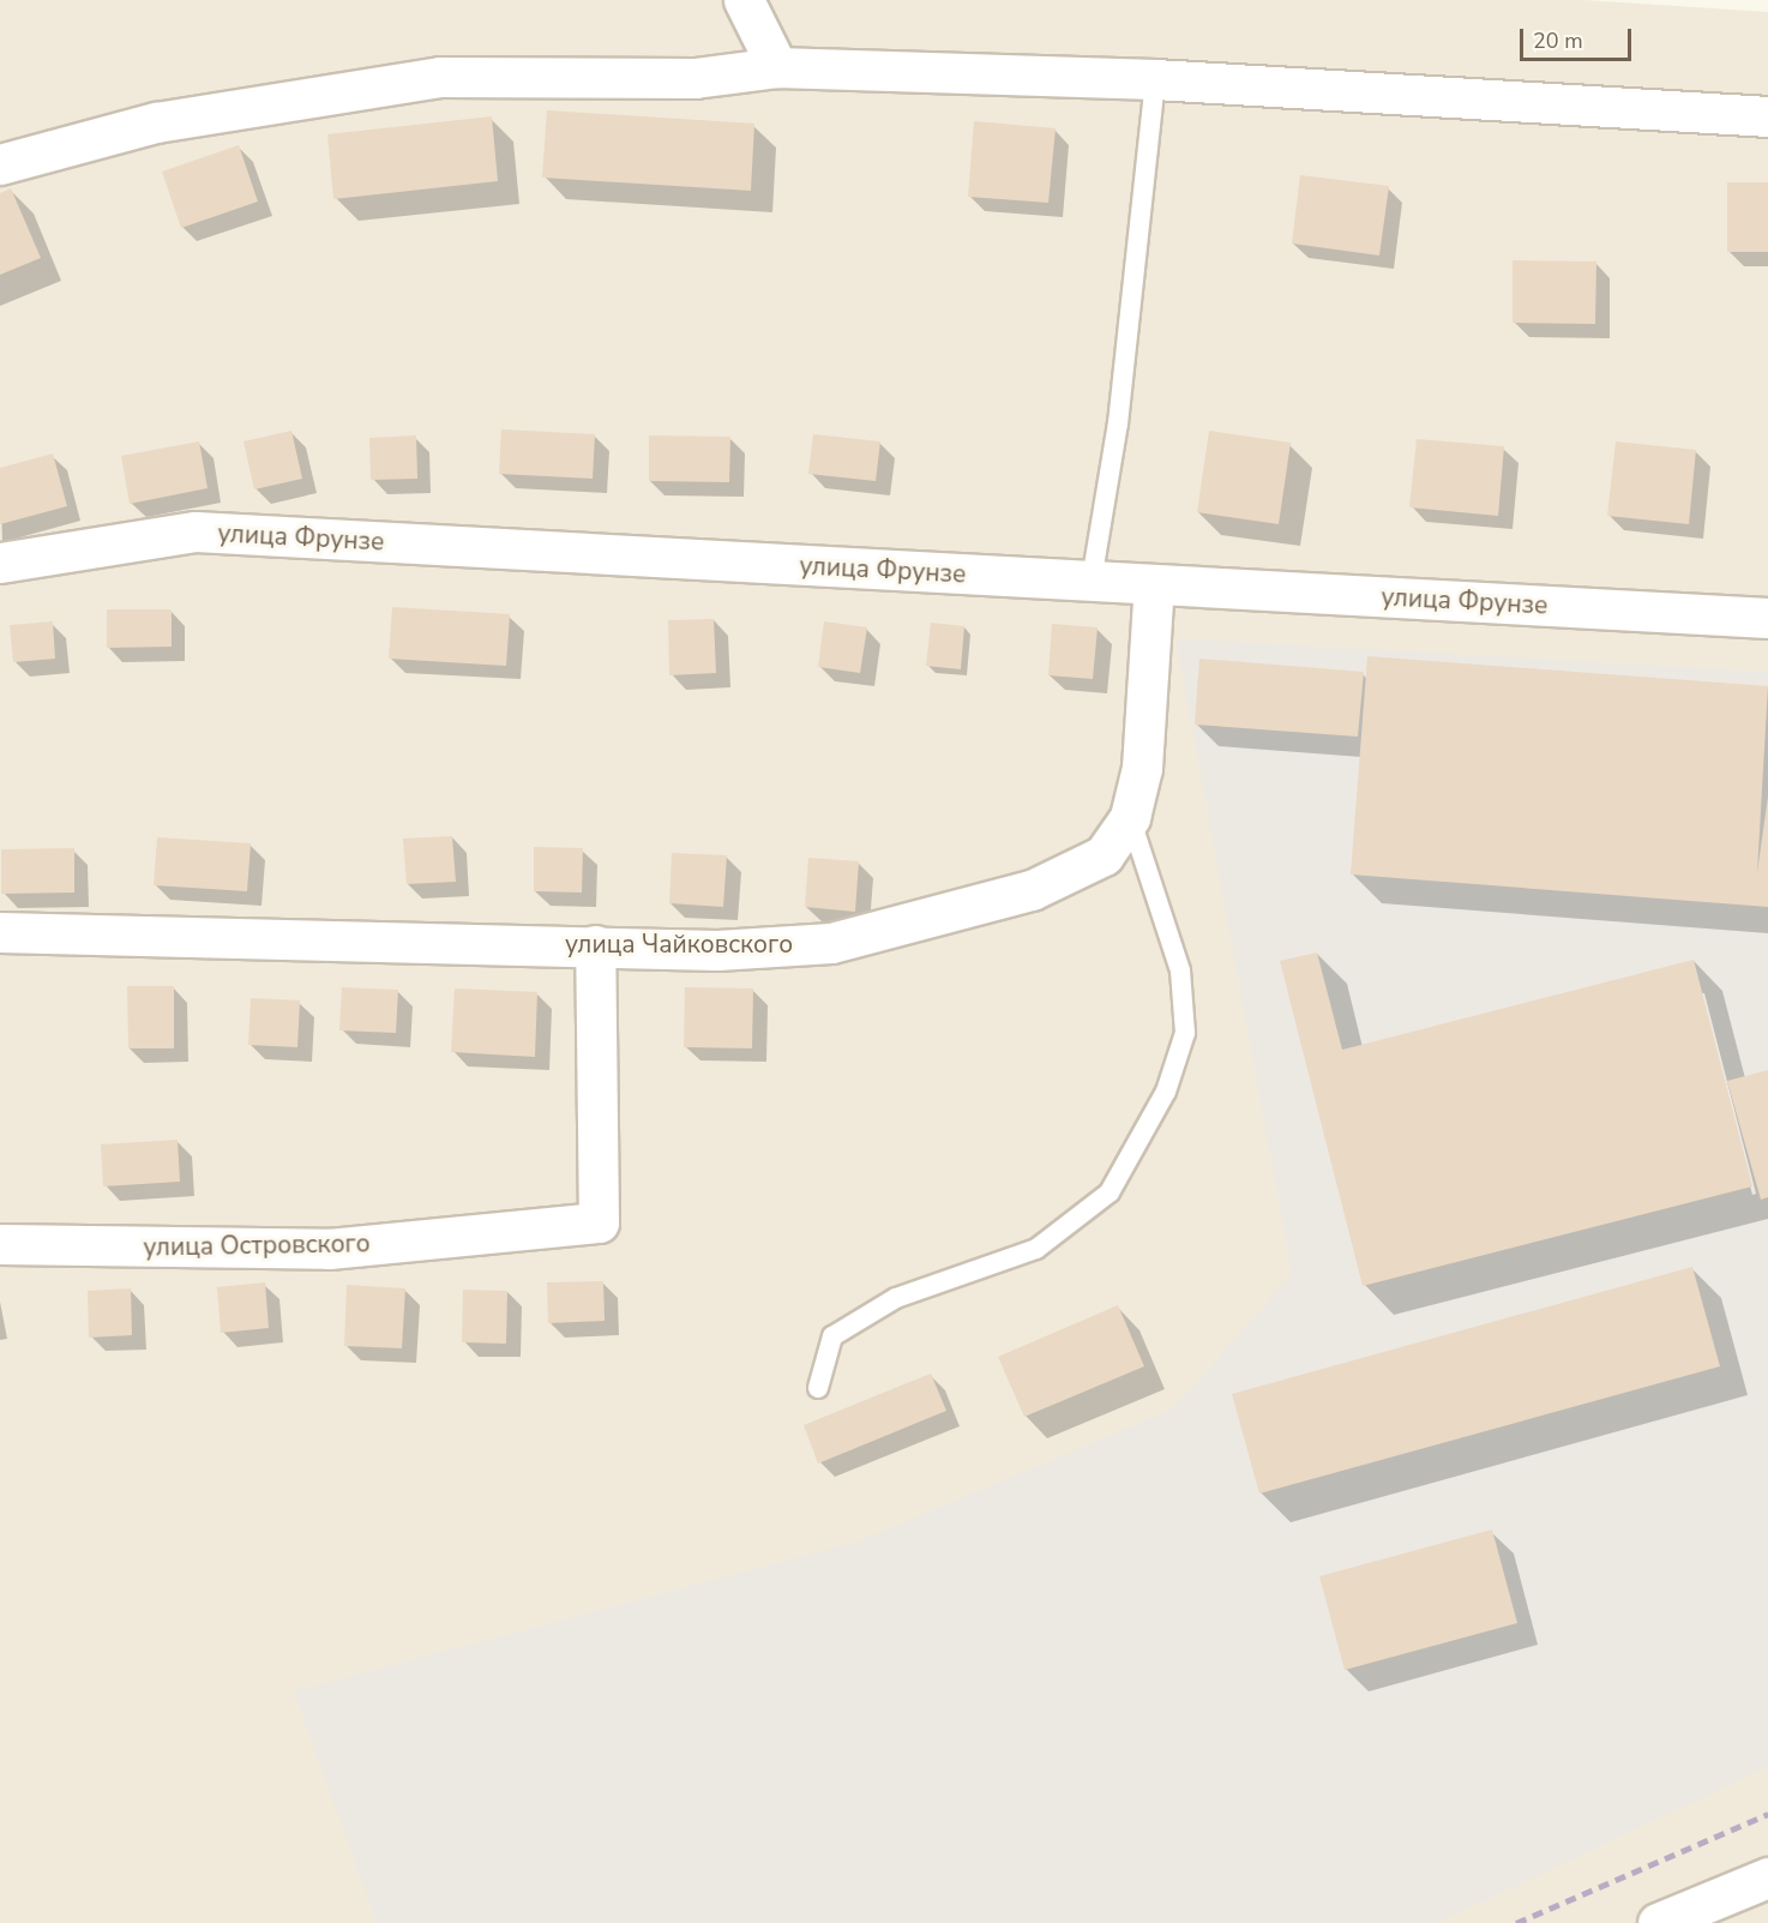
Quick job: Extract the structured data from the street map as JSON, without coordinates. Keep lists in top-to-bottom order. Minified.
{"streets":{"street":["улица Фрунзе","улица Чайковского","улица Островского"]},"crossings":[["улица Фрунзе","улица Чайковского"],["улица Чайковского","улица Островского"]],"scale_bar":"20 m"}
